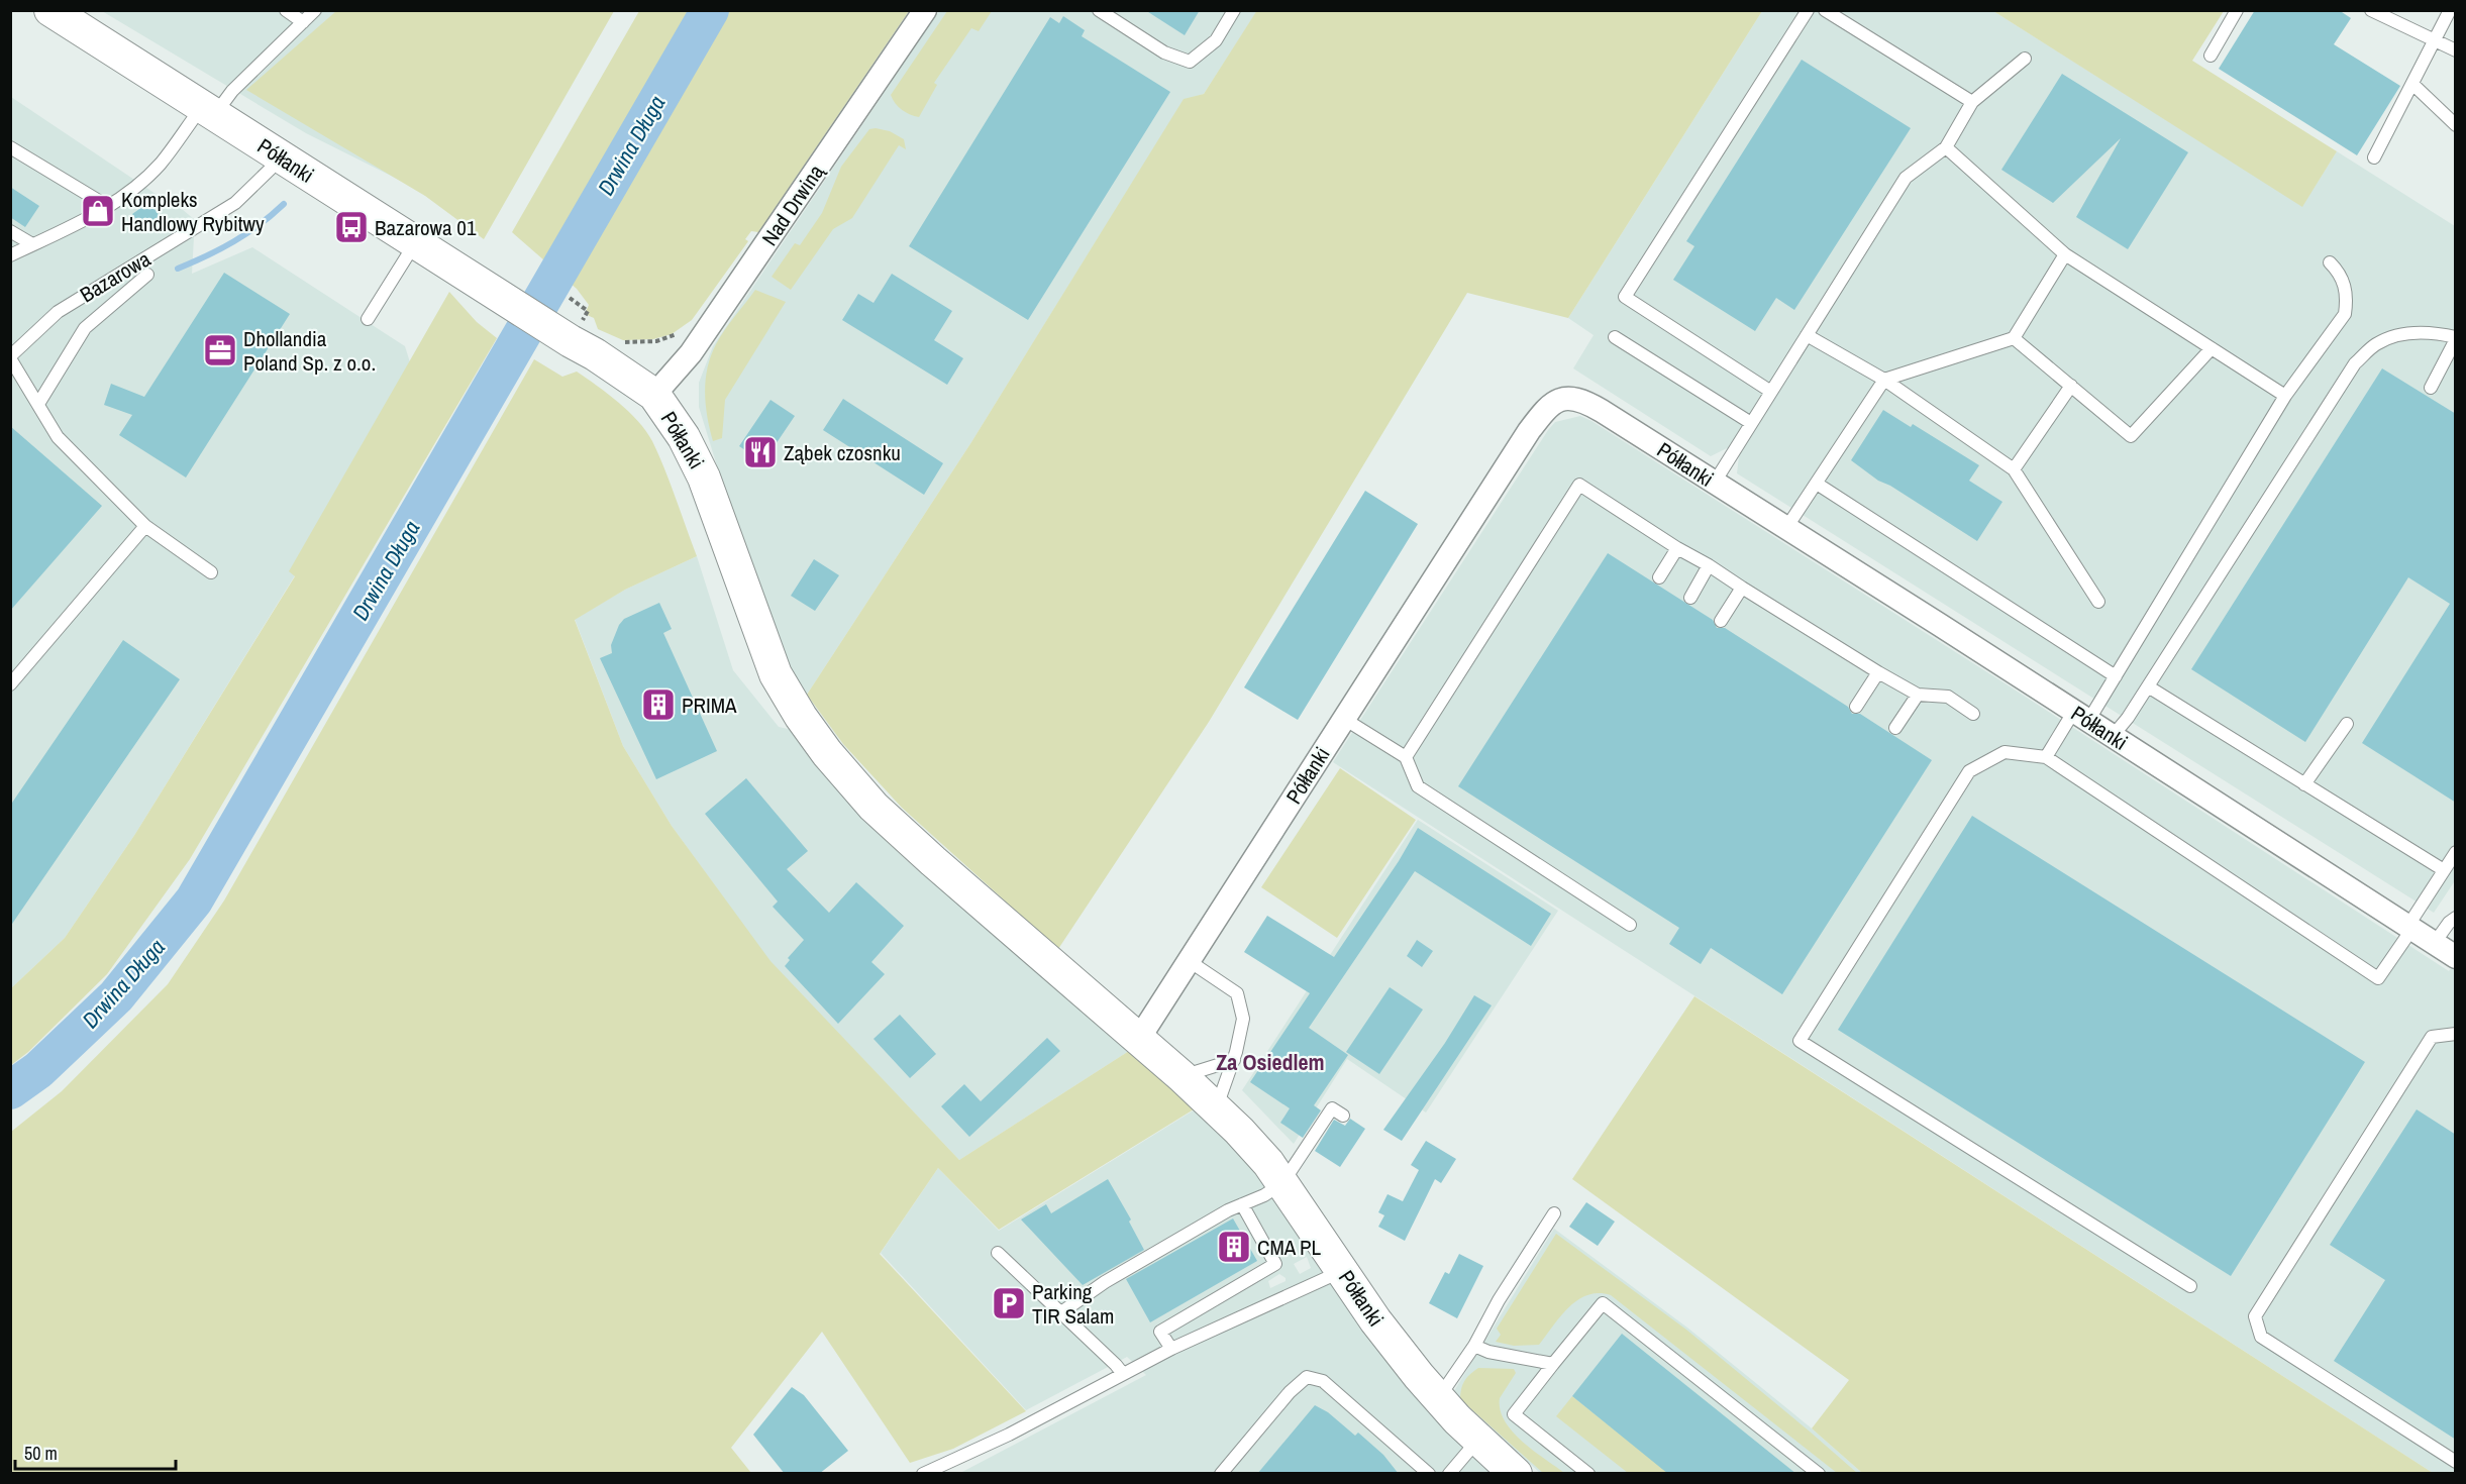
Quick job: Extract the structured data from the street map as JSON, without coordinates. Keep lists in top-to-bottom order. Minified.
{"streets":{"street":["Półłanki","Nad Drwiną"],"lane":["Bazarowa"]},"crossings":[["Półłanki","Nad Drwiną"],["Półłanki","Bazarowa"]],"districts":["Za Osiedlem"],"water":["Drwina Długa"],"places":{"shop":["Kompleks Handlowy Rybitwy"],"bus stop":["Bazarowa 01"],"office":["Dhollandia Poland Sp. z o.o."],"restaurant":["Ząbek czosnku"],"building":["PRIMA","CMA PL"],"parking":["Parking TIR Salam"]},"scale_bar":"50 m"}
